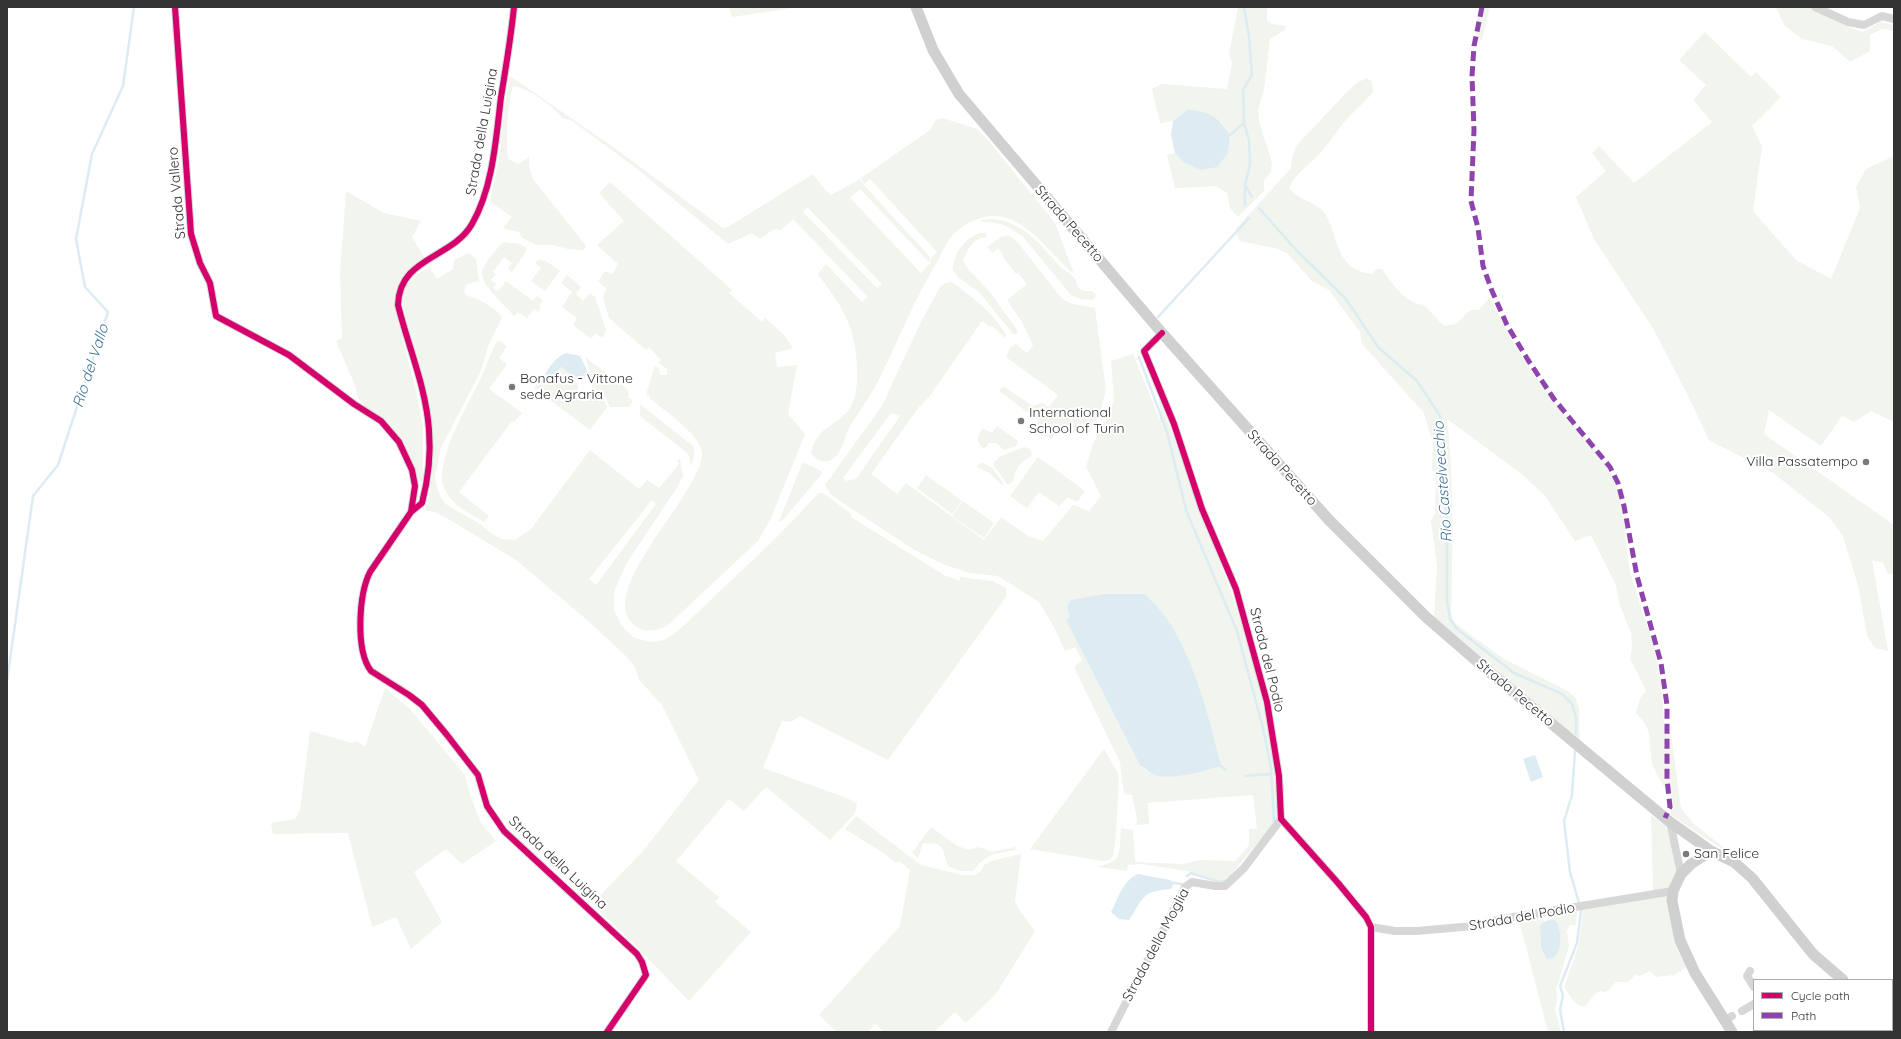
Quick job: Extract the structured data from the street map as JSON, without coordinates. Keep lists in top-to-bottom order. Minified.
{"streets":{"main road":["Strada Pecetto"],"street":["Strada della Luigina","Strada Vallero","Strada del Podio","Strada della Moglia"]},"crossings":[["Strada della Luigina","Strada Vallero"],["Strada Pecetto","Strada del Podio"],["Strada del Podio","Strada della Moglia"]],"water":["Rio del Vallo","Rio Castelvecchio"],"places":["Bonafus - Vittone sede Agraria","International School of Turin","Villa Passatempo","San Felice"],"legend":["Cycle path","Path"]}
